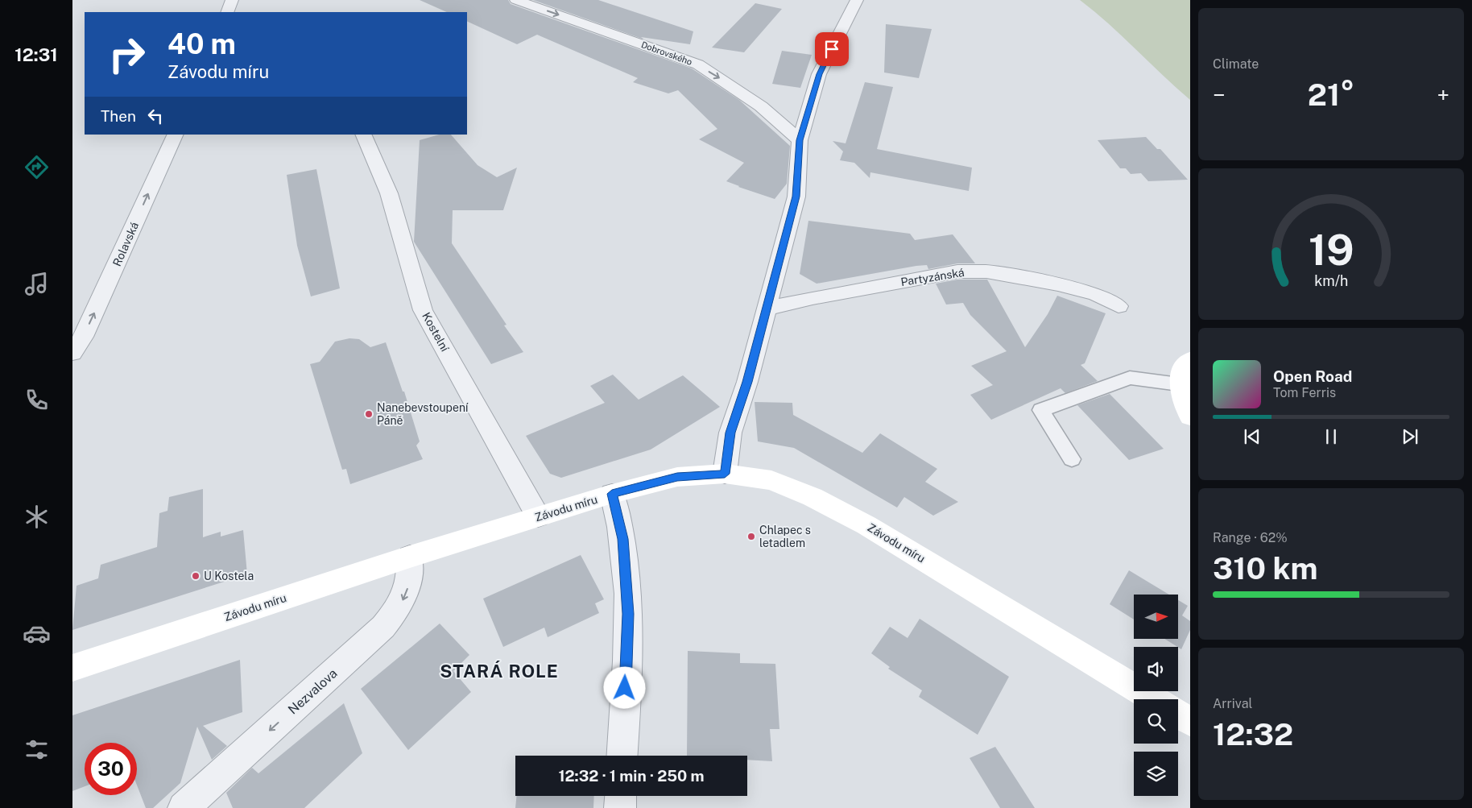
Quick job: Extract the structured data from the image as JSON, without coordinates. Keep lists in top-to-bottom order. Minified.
{"streets":{"main road":["Závodu míru"],"street":["Dobrovského","Rolavská","Partyzánská","Kostelní","Nezvalova"]},"crossings":[["Kostelní","Závodu míru"],["Závodu míru","Nezvalova"]],"one_way":["Dobrovského","Rolavská","Nezvalova"],"districts":["STARÁ ROLE"],"places":["Nanebevstoupení Páně","Chlapec s letadlem","U Kostela"],"north":"right","page":{"tabs":"12:31","tile":["Climate",["Range · 62%","310 km"],["Arrival","12:32"]],"turn":["40 m","Závodu míru"],"heat":["−","21°","+"],"then":"Then","song":["Open Road","Tom Ferris"],"limit":"30","trip":"12:32 · 1 min · 250 m","gauge":["19","km/h"]}}
